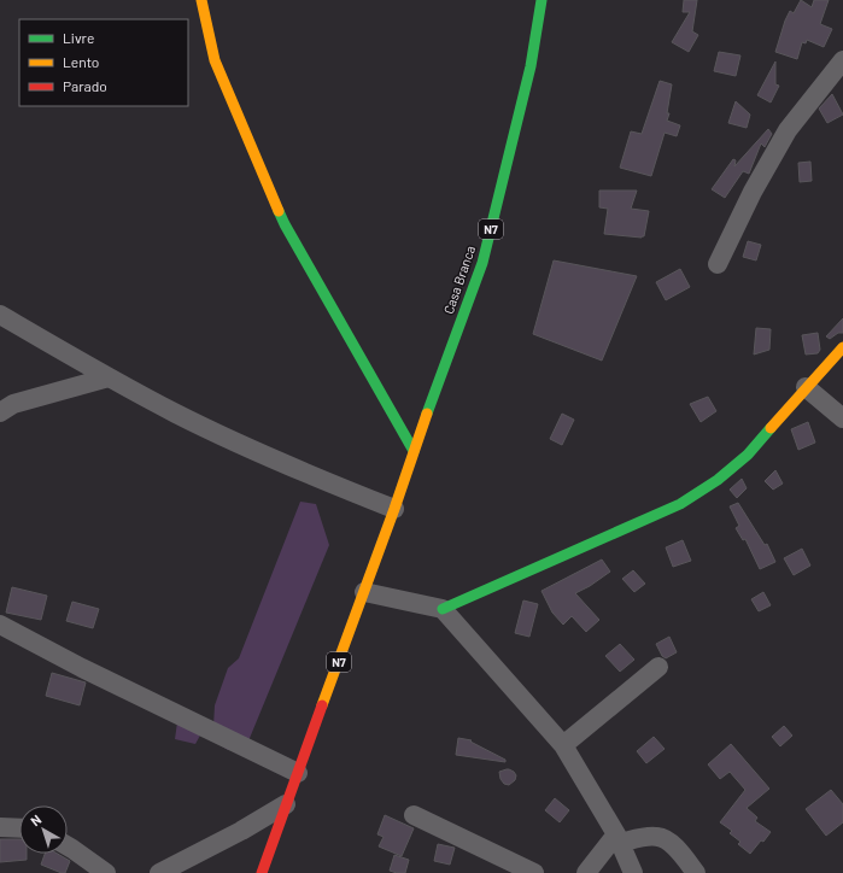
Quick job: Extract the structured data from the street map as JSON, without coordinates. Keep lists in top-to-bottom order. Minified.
{"streets":{"main road":["N7","Casa Branca"]},"crossings":[["N7","Casa Branca"]],"legend":["Livre","Lento","Parado"],"north":"top left"}
